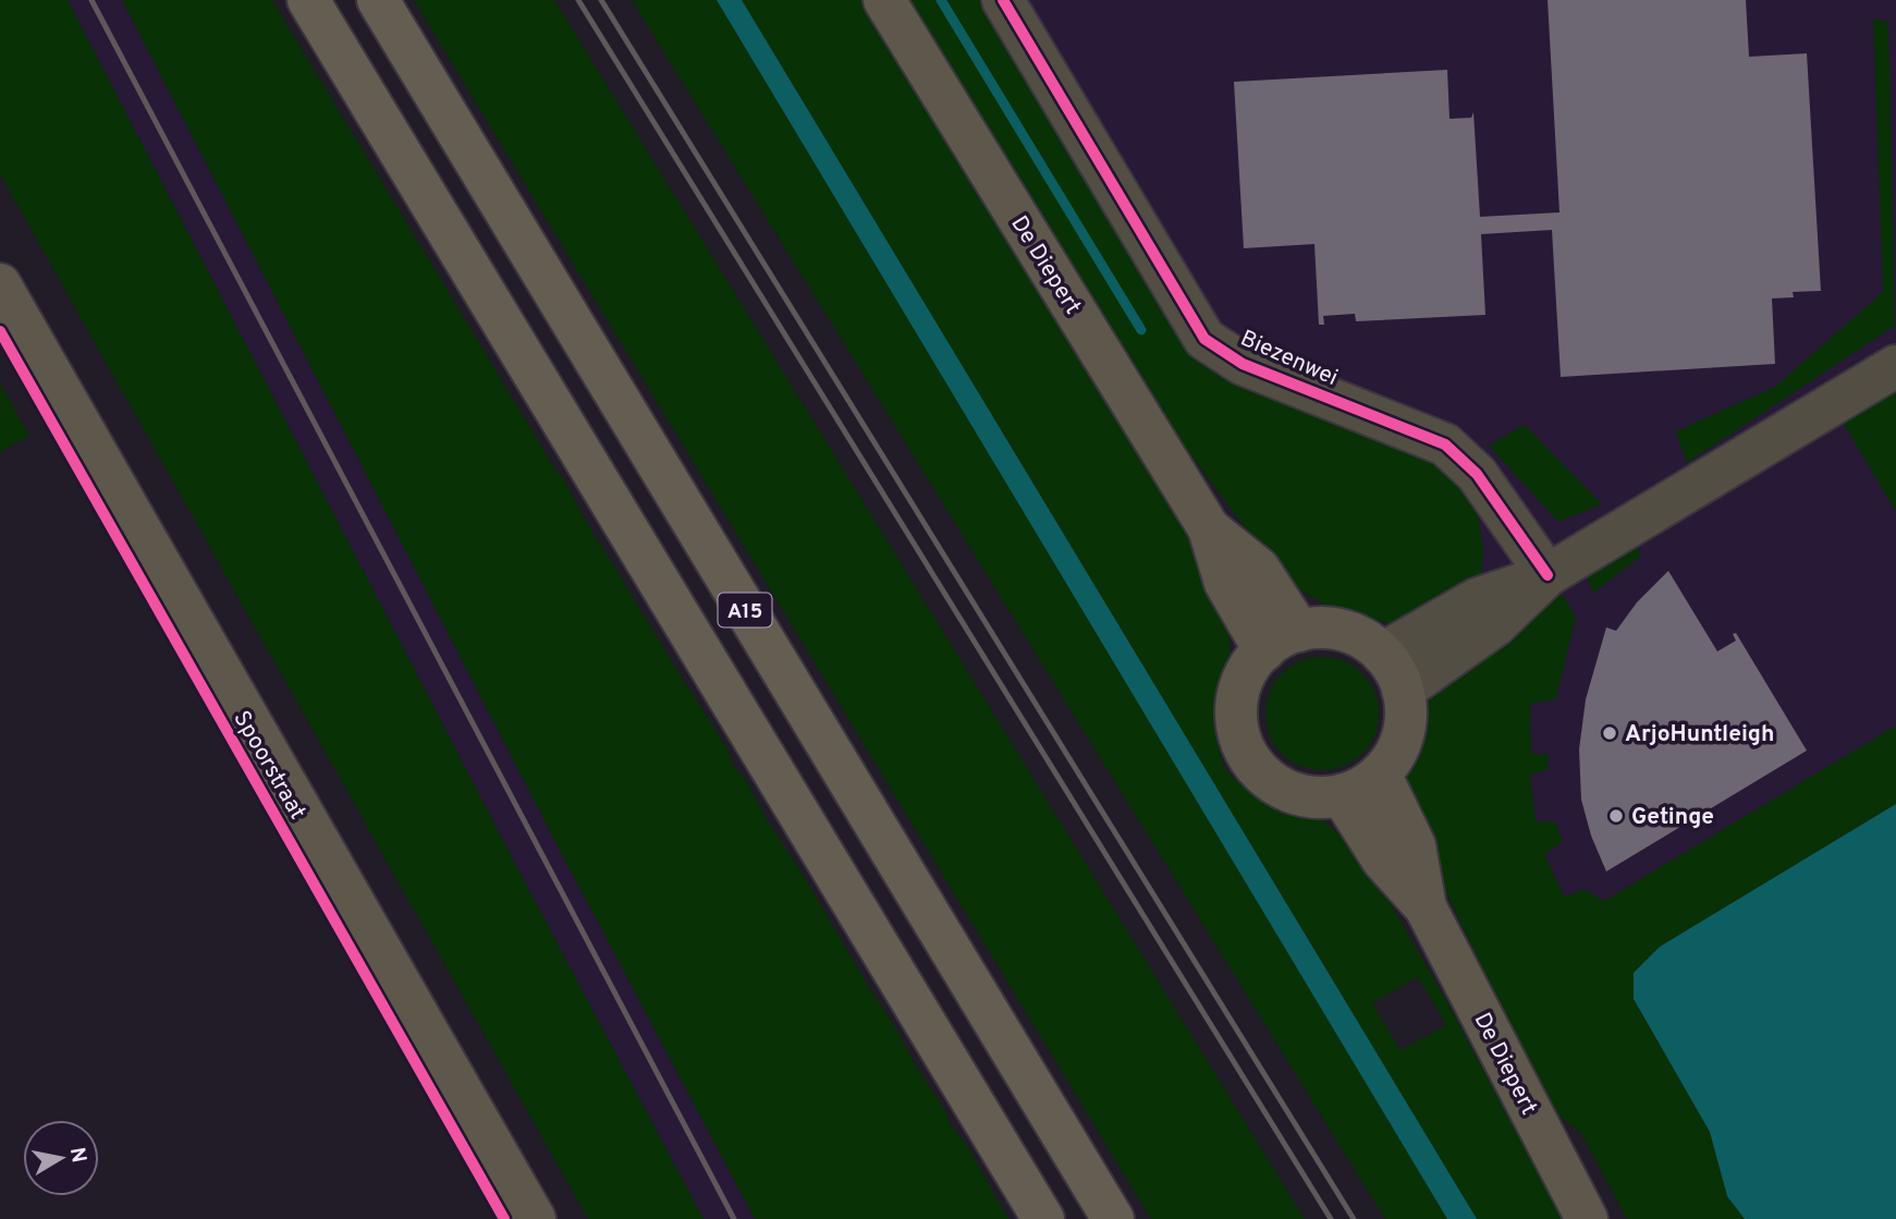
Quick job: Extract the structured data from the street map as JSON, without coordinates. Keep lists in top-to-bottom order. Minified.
{"streets":{"highway":["A15"],"main road":["De Diepert","Spoorstraat"],"street":["Biezenwei"]},"places":["ArjoHuntleigh","Getinge"],"north":"right"}
